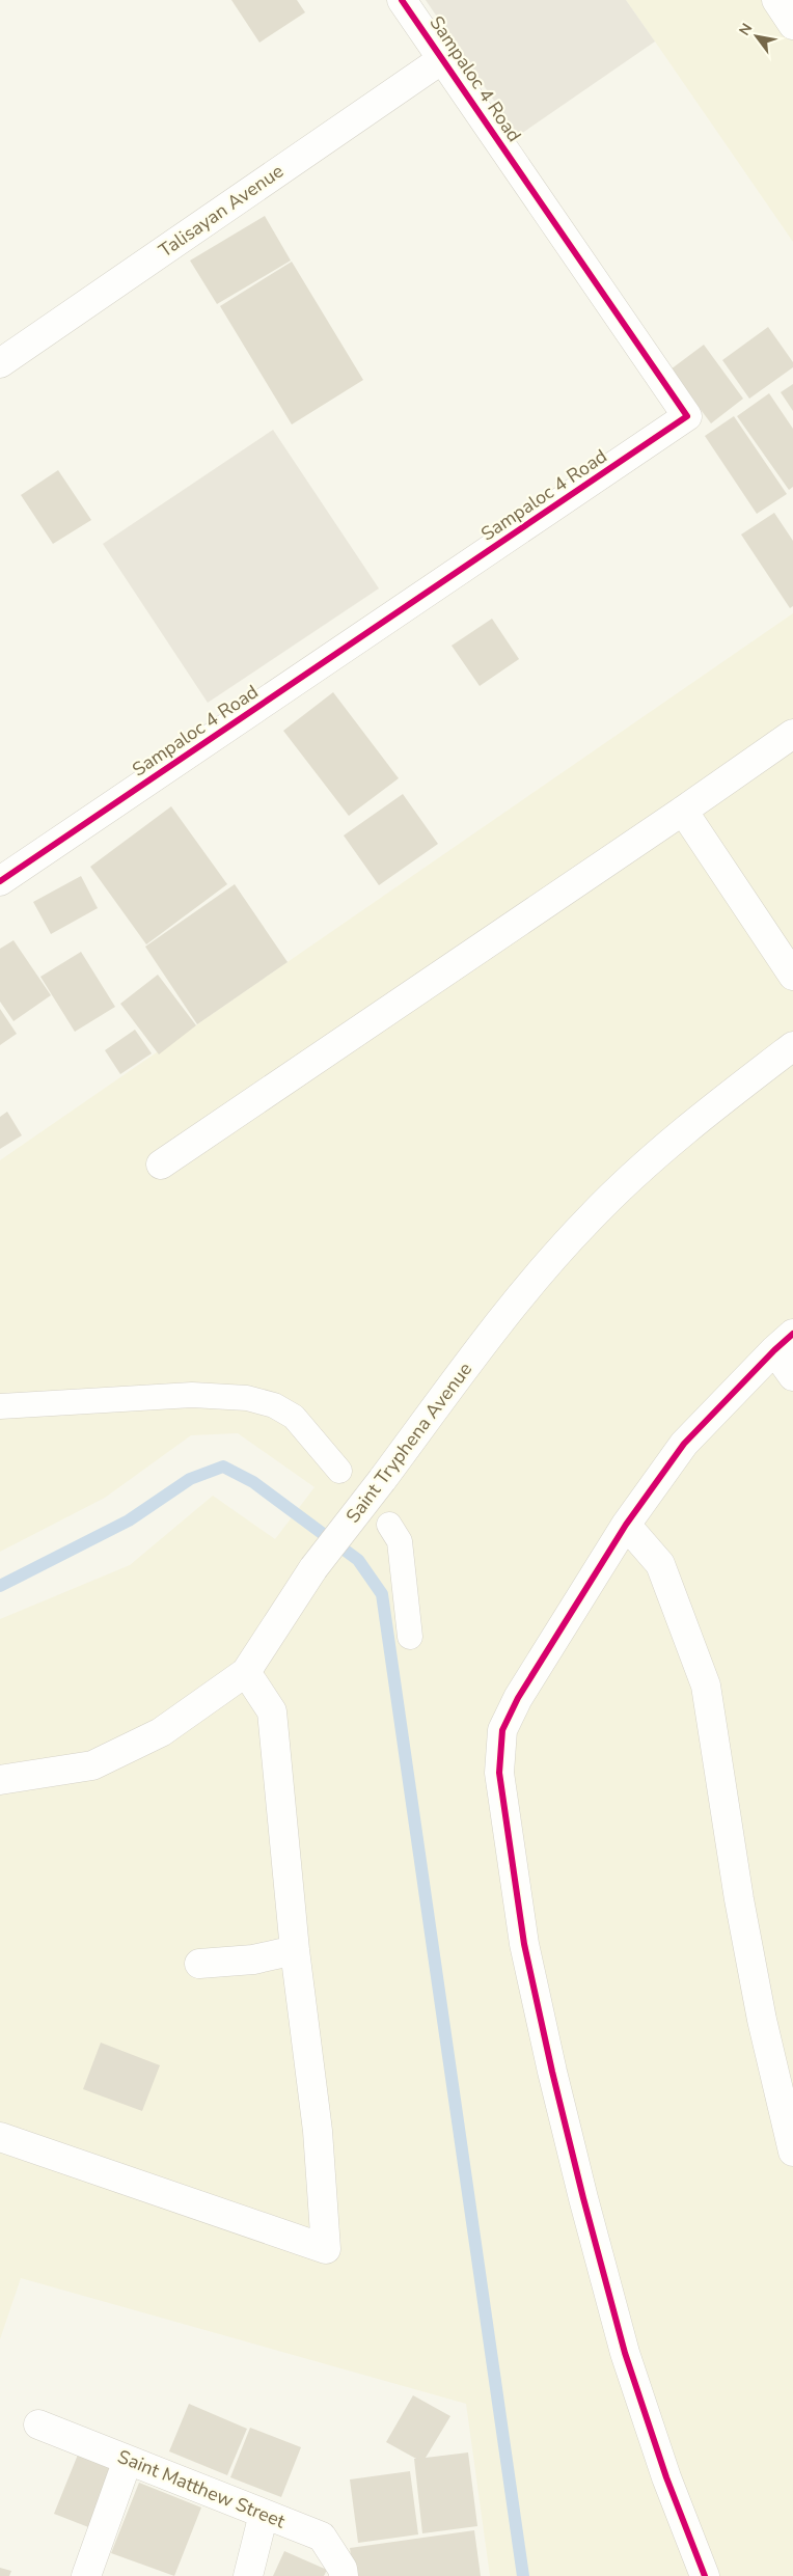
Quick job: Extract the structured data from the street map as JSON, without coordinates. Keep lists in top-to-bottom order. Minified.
{"streets":{"street":["Sampaloc 4 Road","Talisayan Avenue","Saint Tryphena Avenue","Saint Matthew Street"]},"crossings":[["Sampaloc 4 Road","Talisayan Avenue"]],"north":"top left"}
